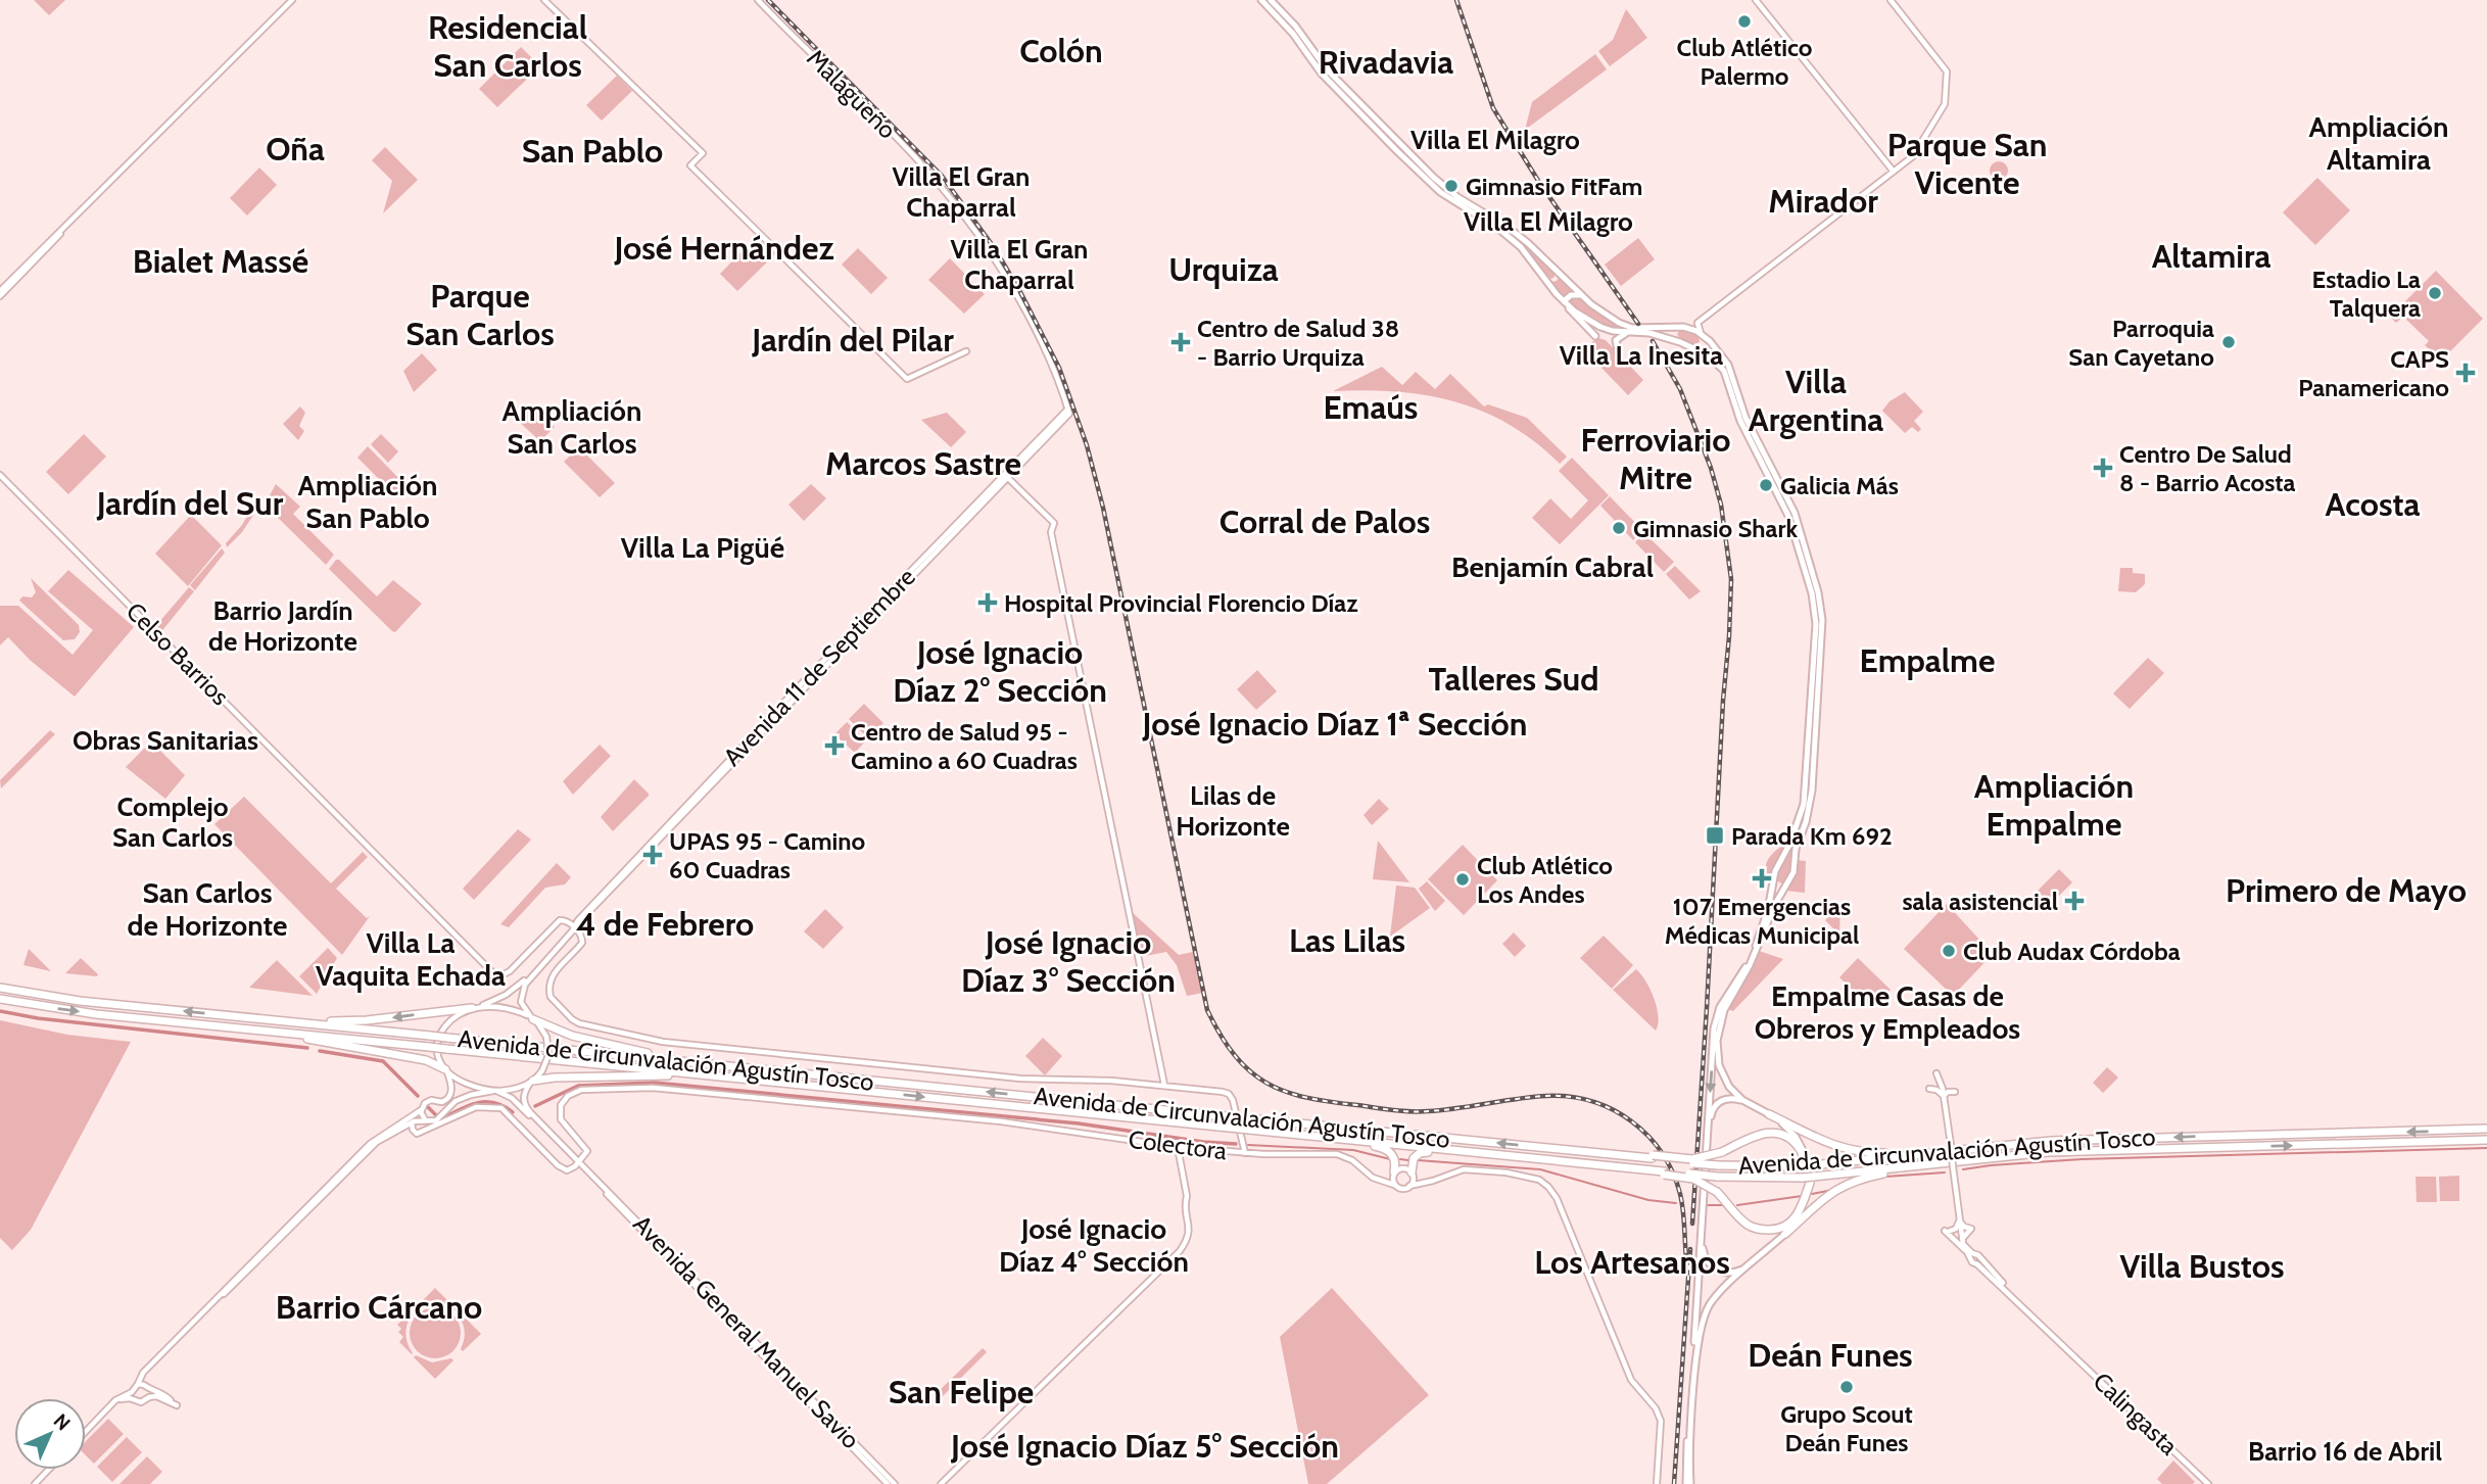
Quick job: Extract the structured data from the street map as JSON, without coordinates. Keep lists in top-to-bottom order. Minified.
{"streets":{"highway":["Avenida de Circunvalación Agustín Tosco"],"main road":["Malagueño","Celso Barrios","Avenida 11 de Septiembre","Colectora","Avenida General Manuel Savio","Calingasta"]},"crossings":[["Malagueño","Avenida 11 de Septiembre"],["Celso Barrios","Avenida 11 de Septiembre"],["Celso Barrios","Colectora"],["Avenida 11 de Septiembre","Colectora"],["Avenida 11 de Septiembre","Avenida General Manuel Savio"],["Colectora","Avenida General Manuel Savio"]],"districts":["Residencial San Carlos","Colón","Rivadavia","Ampliación Altamira","Villa El Milagro","Parque San Vicente","Oña","San Pablo","Villa El Gran Chaparral","Mirador","Villa El Milagro","José Hernández","Villa El Gran Chaparral","Altamira","Bialet Massé","Urquiza","Parque San Carlos","Jardín del Pilar","Villa La Inesita","Villa Argentina","Emaús","Ampliación San Carlos","Ferroviario Mitre","Marcos Sastre","Ampliación San Pablo","Jardín del Sur","Acosta","Corral de Palos","Villa La Pigüé","Benjamín Cabral","Barrio Jardín de Horizonte","José Ignacio Díaz 2° Sección","Empalme","Talleres Sud","José Ignacio Díaz 1ª Sección","Obras Sanitarias","Ampliación Empalme","Lilas de Horizonte","Complejo San Carlos","Primero de Mayo","San Carlos de Horizonte","4 de Febrero","Las Lilas","José Ignacio Díaz 3° Sección","Villa La Vaquita Echada","Empalme Casas de Obreros y Empleados","José Ignacio Díaz 4° Sección","Los Artesanos","Villa Bustos","Barrio Cárcano","Deán Funes","San Felipe","José Ignacio Díaz 5° Sección","Barrio 16 de Abril"],"places":{"other":["Club Atlético Palermo","Gimnasio FitFam","Estadio La Talquera","Parroquia San Cayetano","Galicia Más","Gimnasio Shark","Club Atlético Los Andes","Club Audax Córdoba","Grupo Scout Deán Funes"],"health":["Centro de Salud 38 - Barrio Urquiza","CAPS Panamericano","Centro De Salud 8 - Barrio Acosta","Hospital Provincial Florencio Díaz","Centro de Salud 95 - Camino a 60 Cuadras","UPAS 95 - Camino 60 Cuadras","107 Emergencias Médicas Municipal","sala asistencial"],"transit":["Parada Km 692"]},"north":"top right"}
